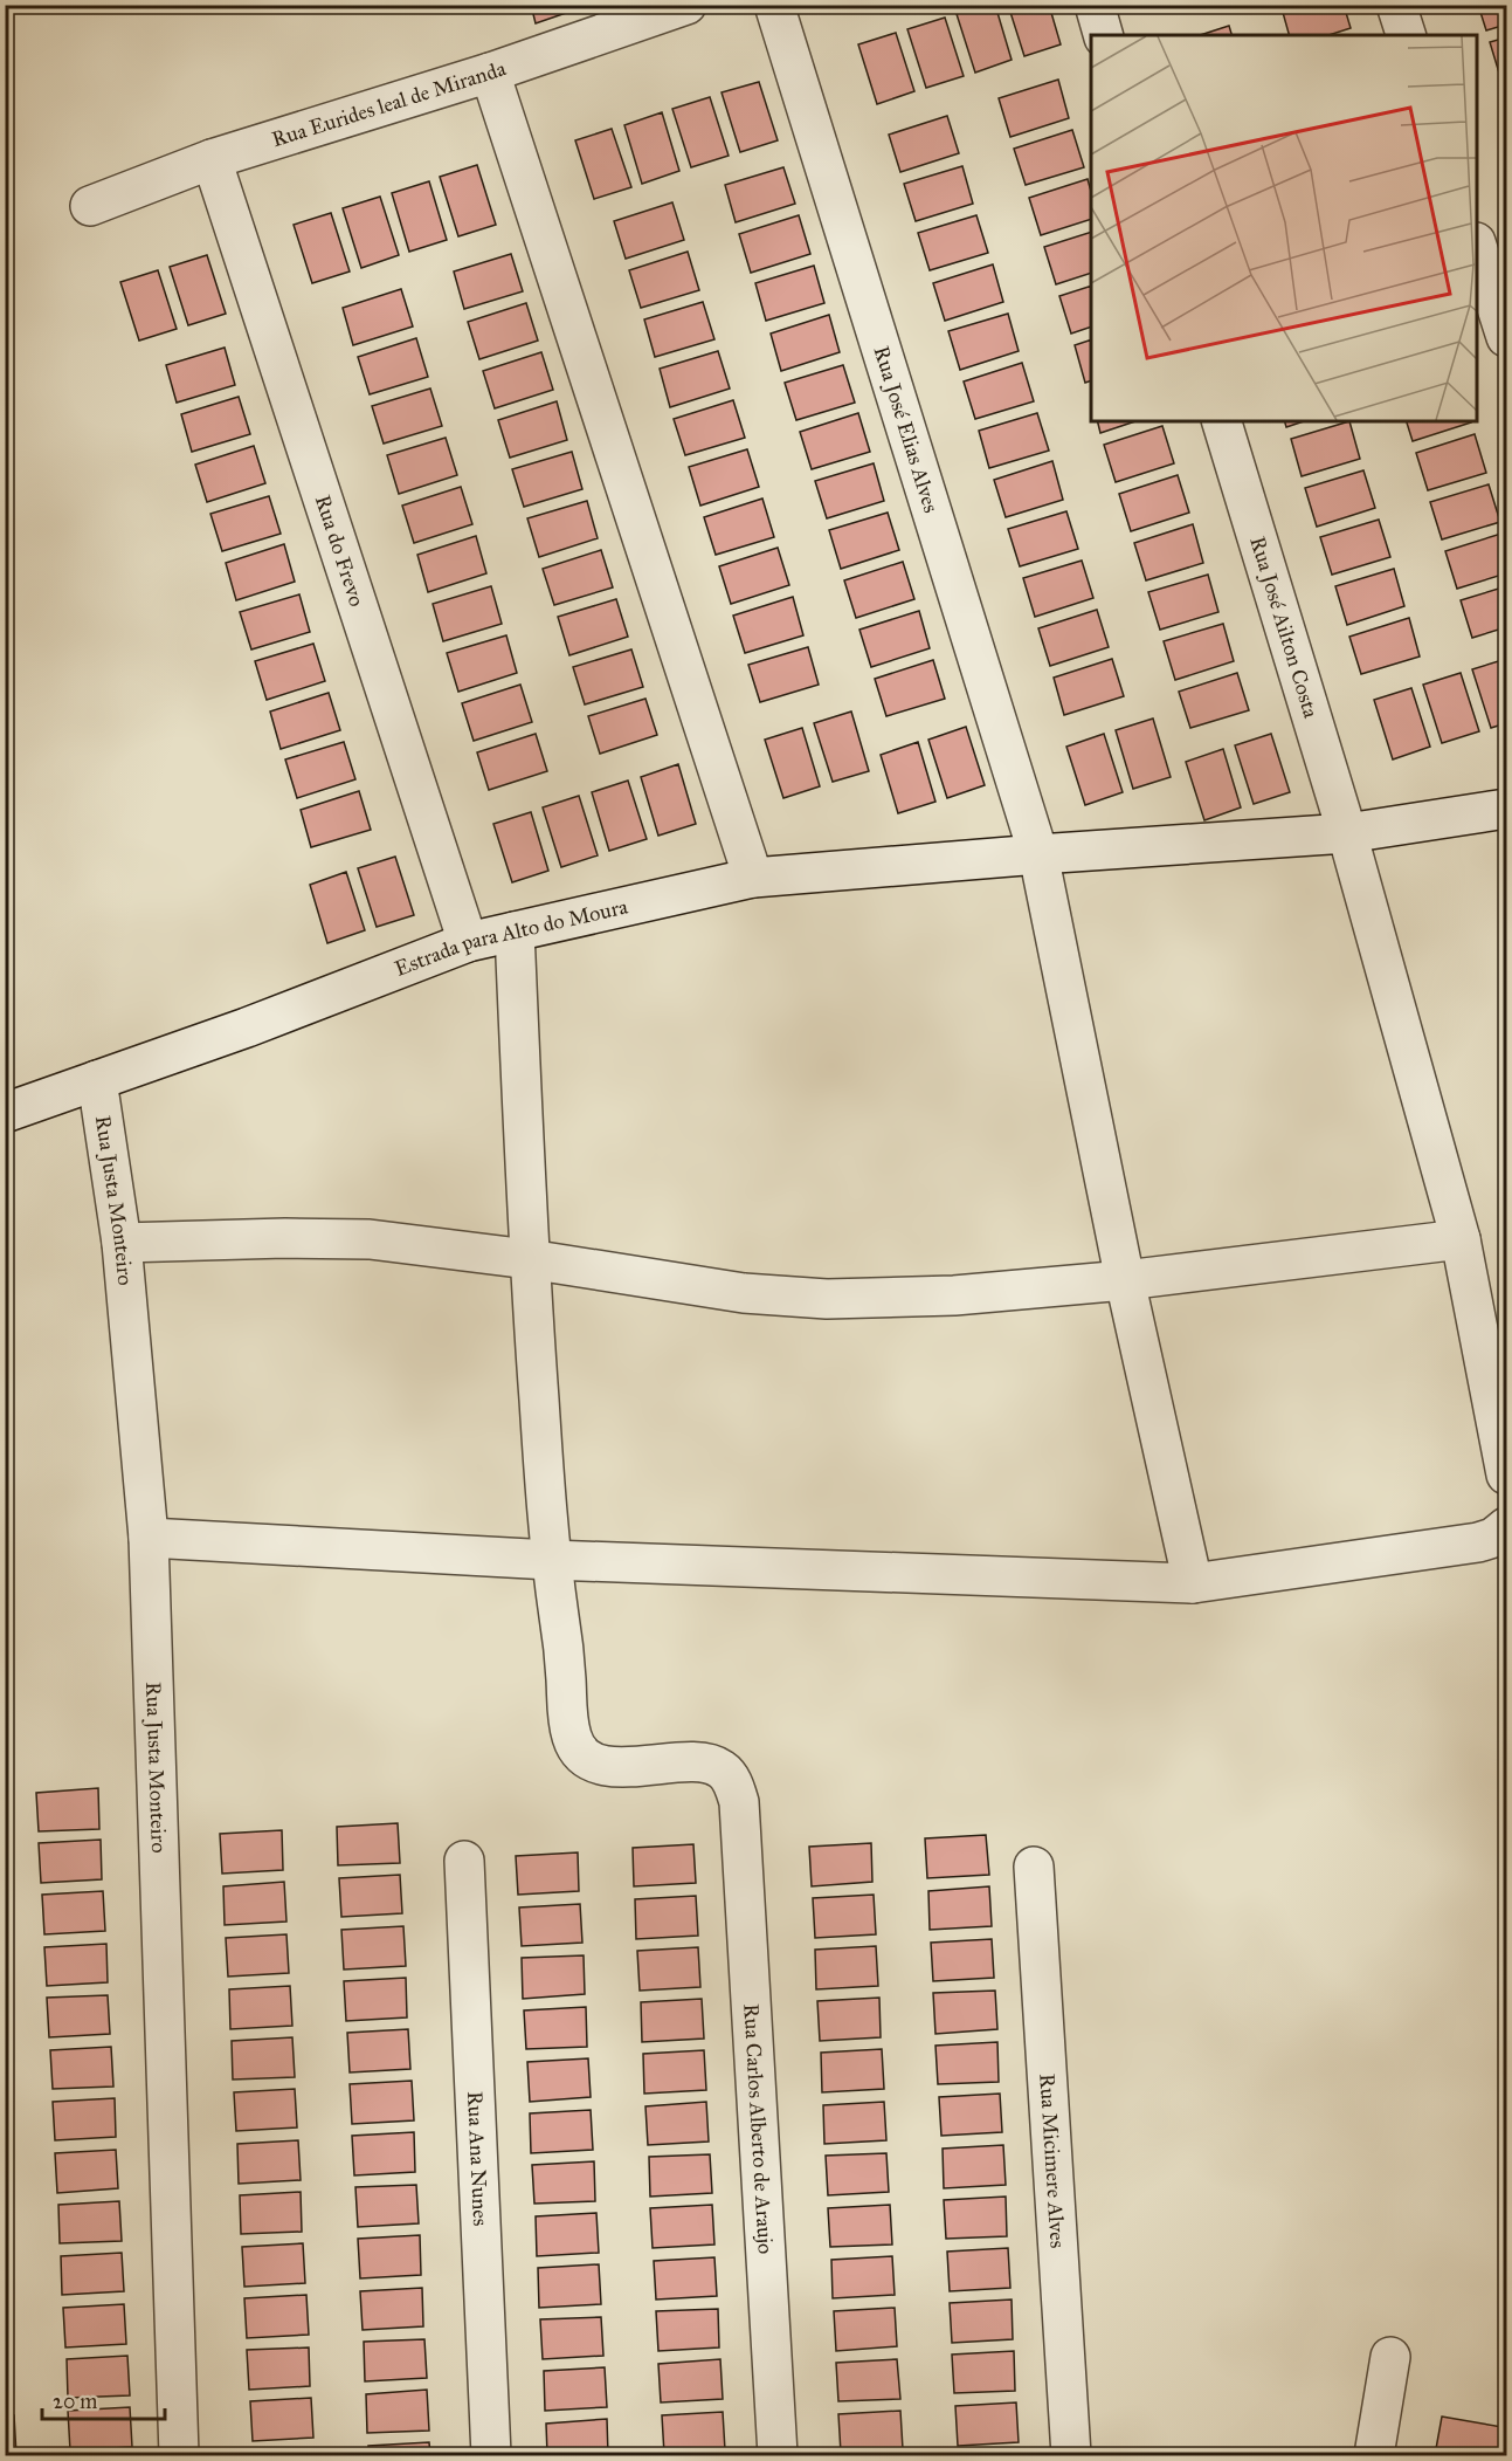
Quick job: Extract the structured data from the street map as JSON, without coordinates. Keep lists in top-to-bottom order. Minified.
{"streets":{"street":["Rua Eurides leal de Miranda","Rua José Elias Alves","Rua do Frevo","Rua José Ailton Costa","Estrada para Alto do Moura","Rua Justa Monteiro","Rua Carlos Alberto de Araujo","Rua Ana Nunes","Rua Micimere Alves"]},"crossings":[["Rua Eurides leal de Miranda","Rua do Frevo"],["Rua José Elias Alves","Estrada para Alto do Moura"],["Rua do Frevo","Estrada para Alto do Moura"],["Rua José Ailton Costa","Estrada para Alto do Moura"],["Estrada para Alto do Moura","Rua Justa Monteiro"]],"scale_bar":"20 m"}
